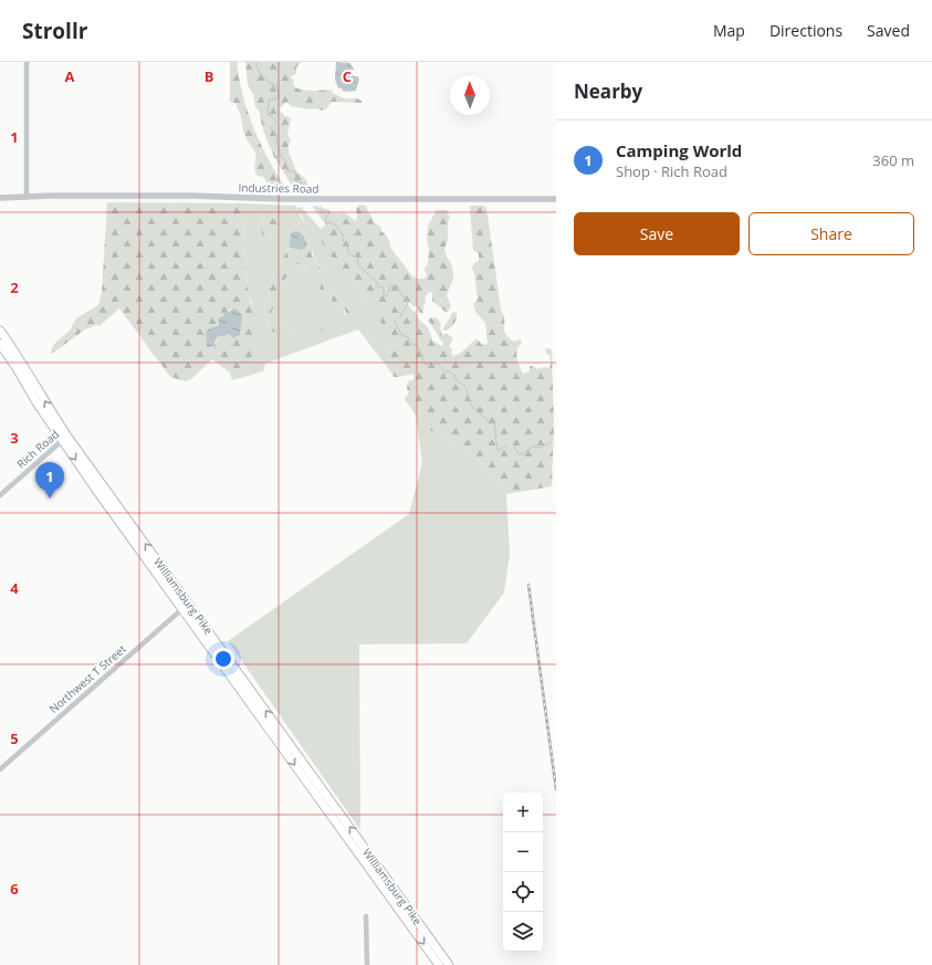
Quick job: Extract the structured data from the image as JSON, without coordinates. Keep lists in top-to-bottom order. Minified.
{"streets":{"main road":["Williamsburg Pike"],"street":["Industries Road","Rich Road","Northwest T Street"]},"crossings":[["Rich Road","Williamsburg Pike"],["Williamsburg Pike","Northwest T Street"]],"north":"top","page":{"header":"Strollr","nav":["Map","Directions","Saved"],"heading":"Nearby","list":[{"mark":"1","name":"Camping World","note":"Shop · Rich Road","value":"360 m"}],"buttons":["Save","Share"],"pins":"1","map_buttons":["+","−"]},"grid":{"columns":["A","B","C"],"rows":["1","2","3","4","5","6"]}}
